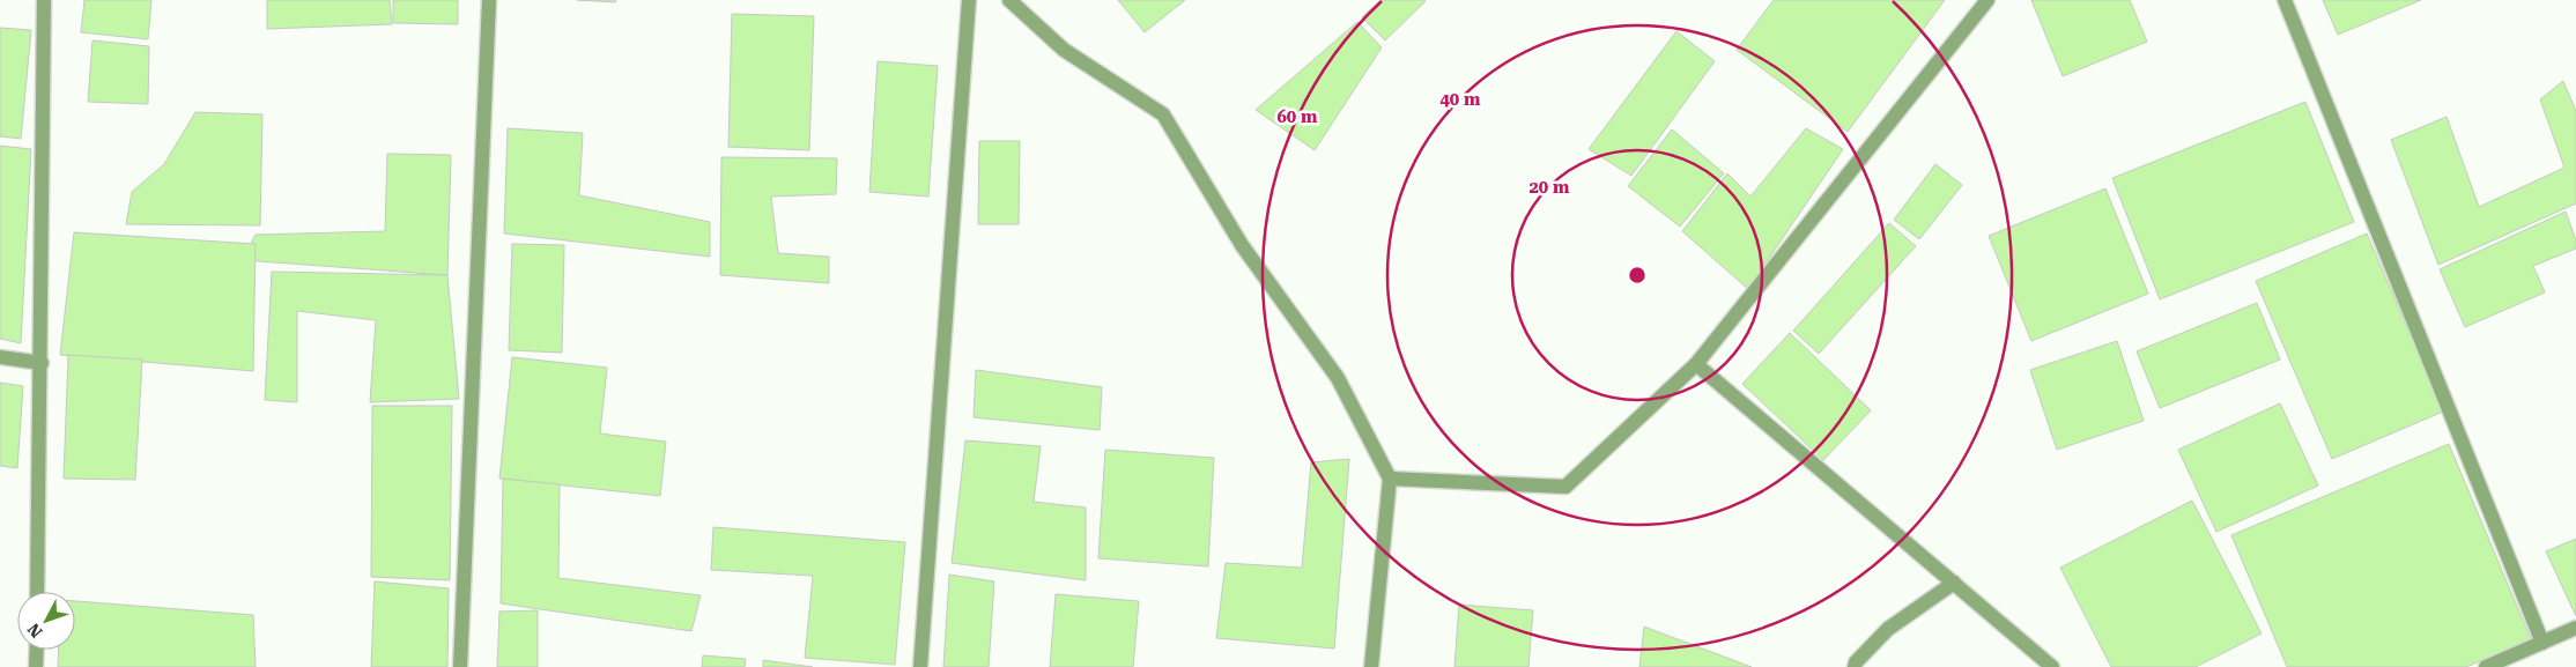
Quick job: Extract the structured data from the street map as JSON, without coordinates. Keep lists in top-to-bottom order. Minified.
{"north":"bottom left","rings":["40 m","60 m","20 m"]}
